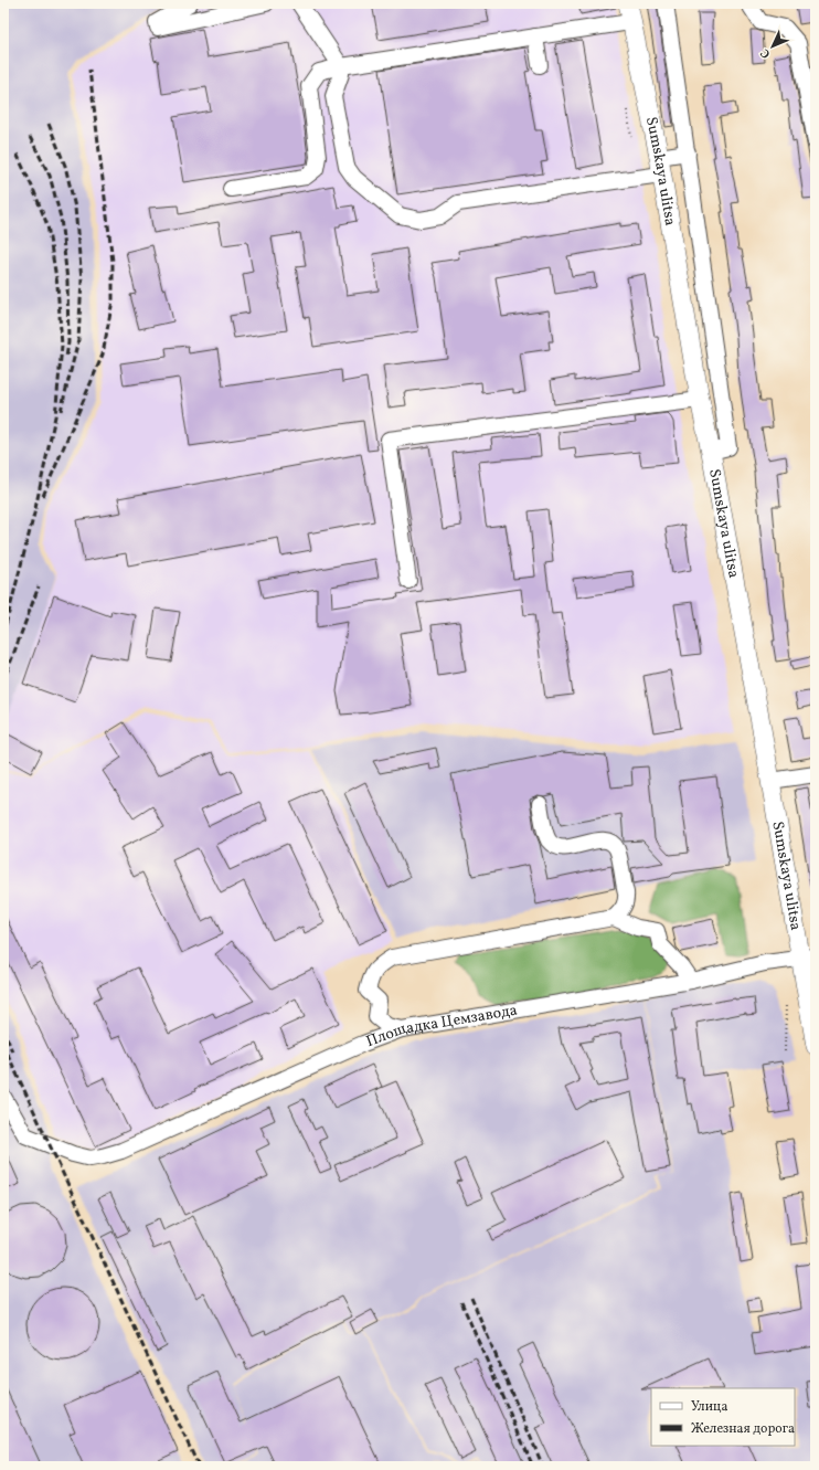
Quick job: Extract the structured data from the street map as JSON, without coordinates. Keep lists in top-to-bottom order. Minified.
{"streets":{"main road":["Sumskaya ulitsa"],"street":["Площадка Цемзавода"]},"crossings":[["Sumskaya ulitsa","Площадка Цемзавода"]],"legend":["Улица","Железная дорога"],"north":"bottom left"}
